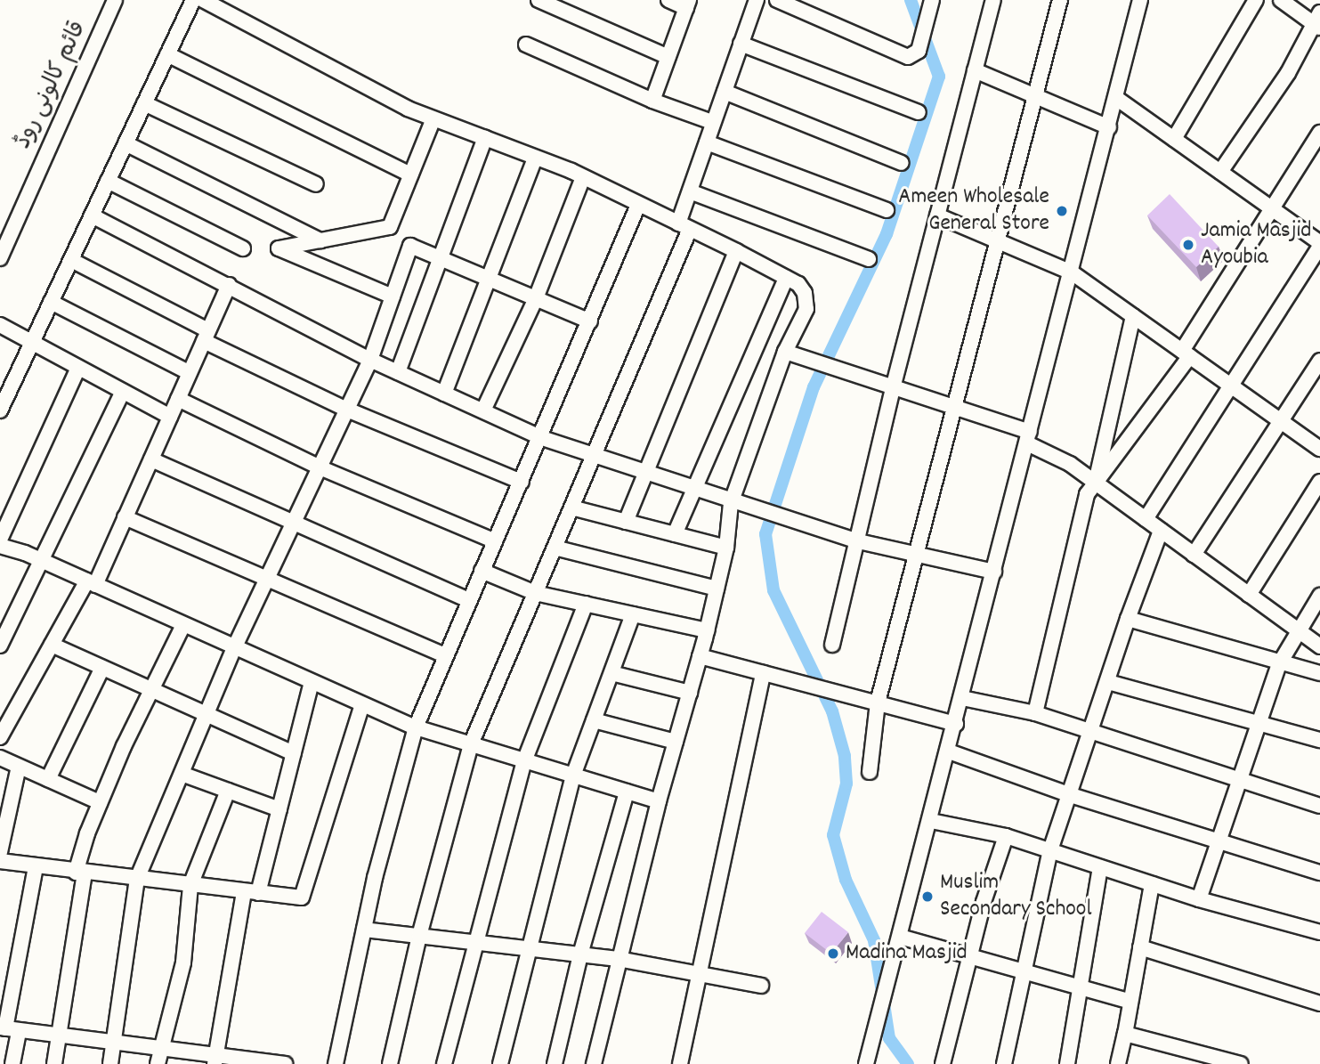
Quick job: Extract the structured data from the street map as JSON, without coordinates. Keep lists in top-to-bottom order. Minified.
{"streets":{"street":["قائم کالونی روڈ"]},"places":["Ameen Wholesale General Store","Jamia Masjid Ayoubia","Muslim Secondary School","Madina Masjid"]}
